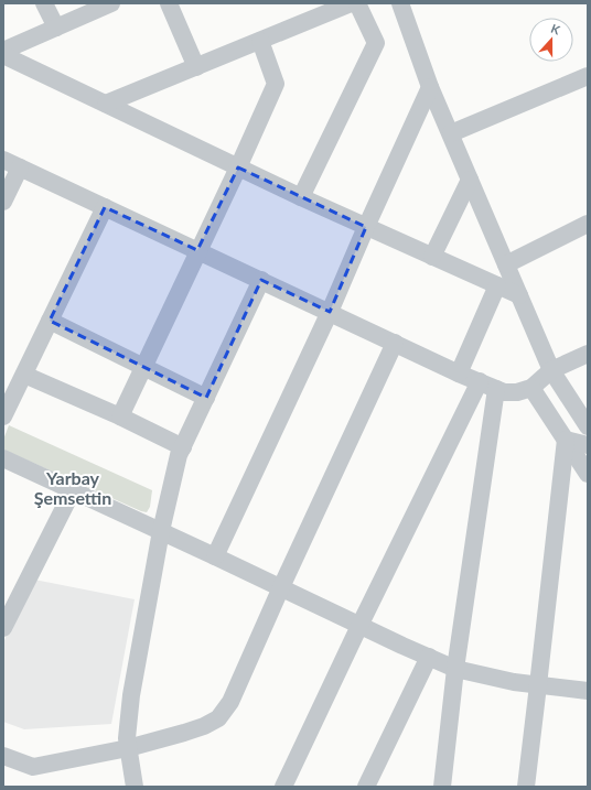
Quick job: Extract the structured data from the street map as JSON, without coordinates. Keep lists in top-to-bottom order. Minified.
{"districts":["Yarbay Şemsettin"],"north":"top"}
